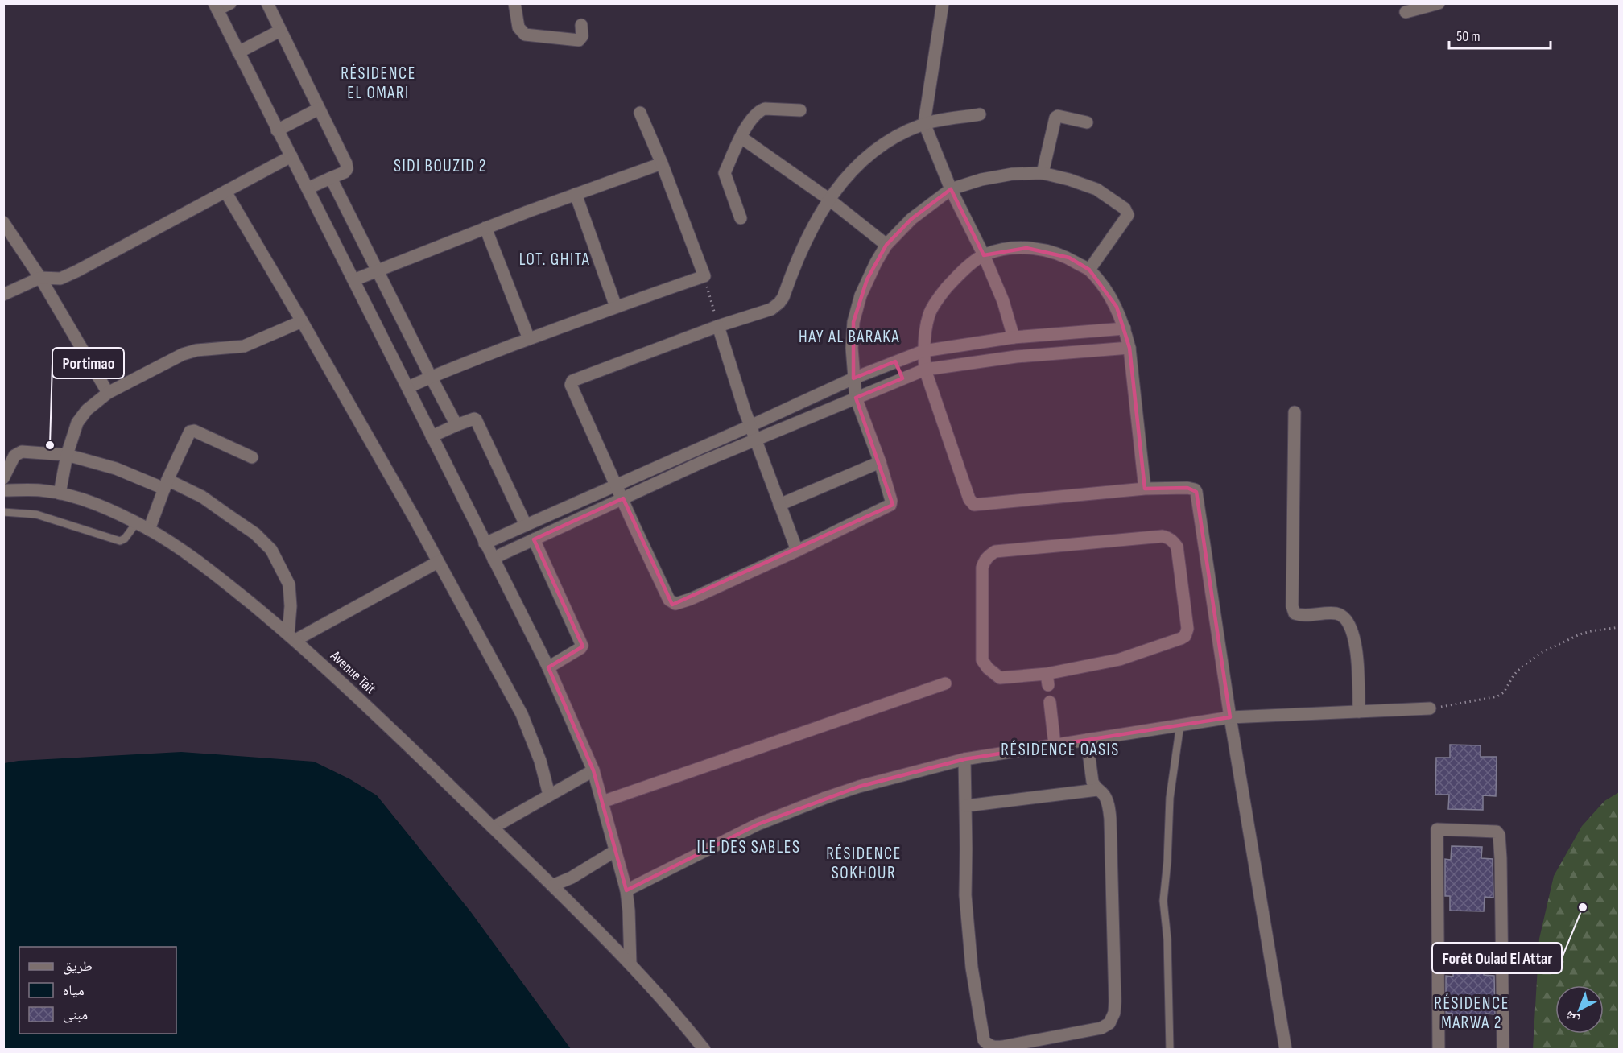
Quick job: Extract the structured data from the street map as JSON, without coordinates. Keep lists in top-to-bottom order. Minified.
{"streets":{"street":["Avenue Tait"]},"districts":["RÉSIDENCE EL OMARI","SIDI BOUZID 2","LOT. GHITA","HAY AL BARAKA","RÉSIDENCE OASIS","ILE DES SABLES","RÉSIDENCE SOKHOUR","RÉSIDENCE MARWA 2"],"places":["Portimao","Forêt Oulad El Attar"],"legend":["طريق","مياه","مبنى"],"scale_bar":"50 m","north":"bottom left"}
